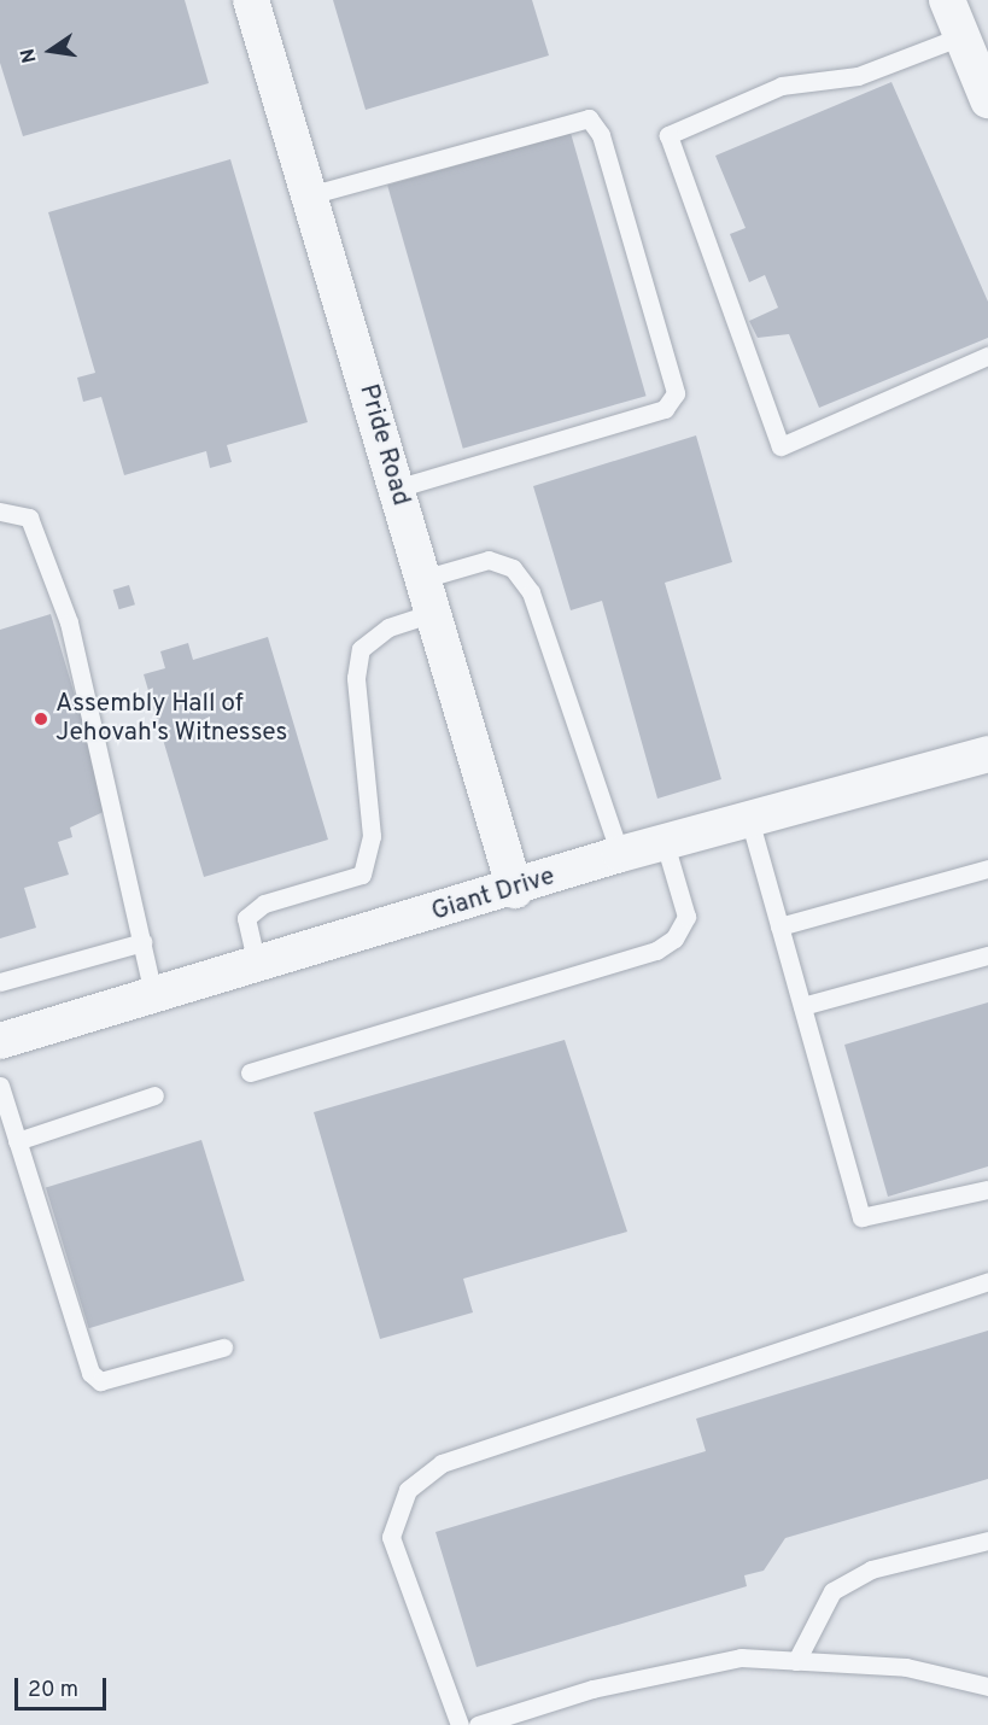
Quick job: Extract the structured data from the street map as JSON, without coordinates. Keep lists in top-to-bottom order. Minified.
{"streets":{"street":["Pride Road","Giant Drive"]},"crossings":[["Pride Road","Giant Drive"]],"places":["Assembly Hall of Jehovah's Witnesses"],"scale_bar":"20 m","north":"left"}
